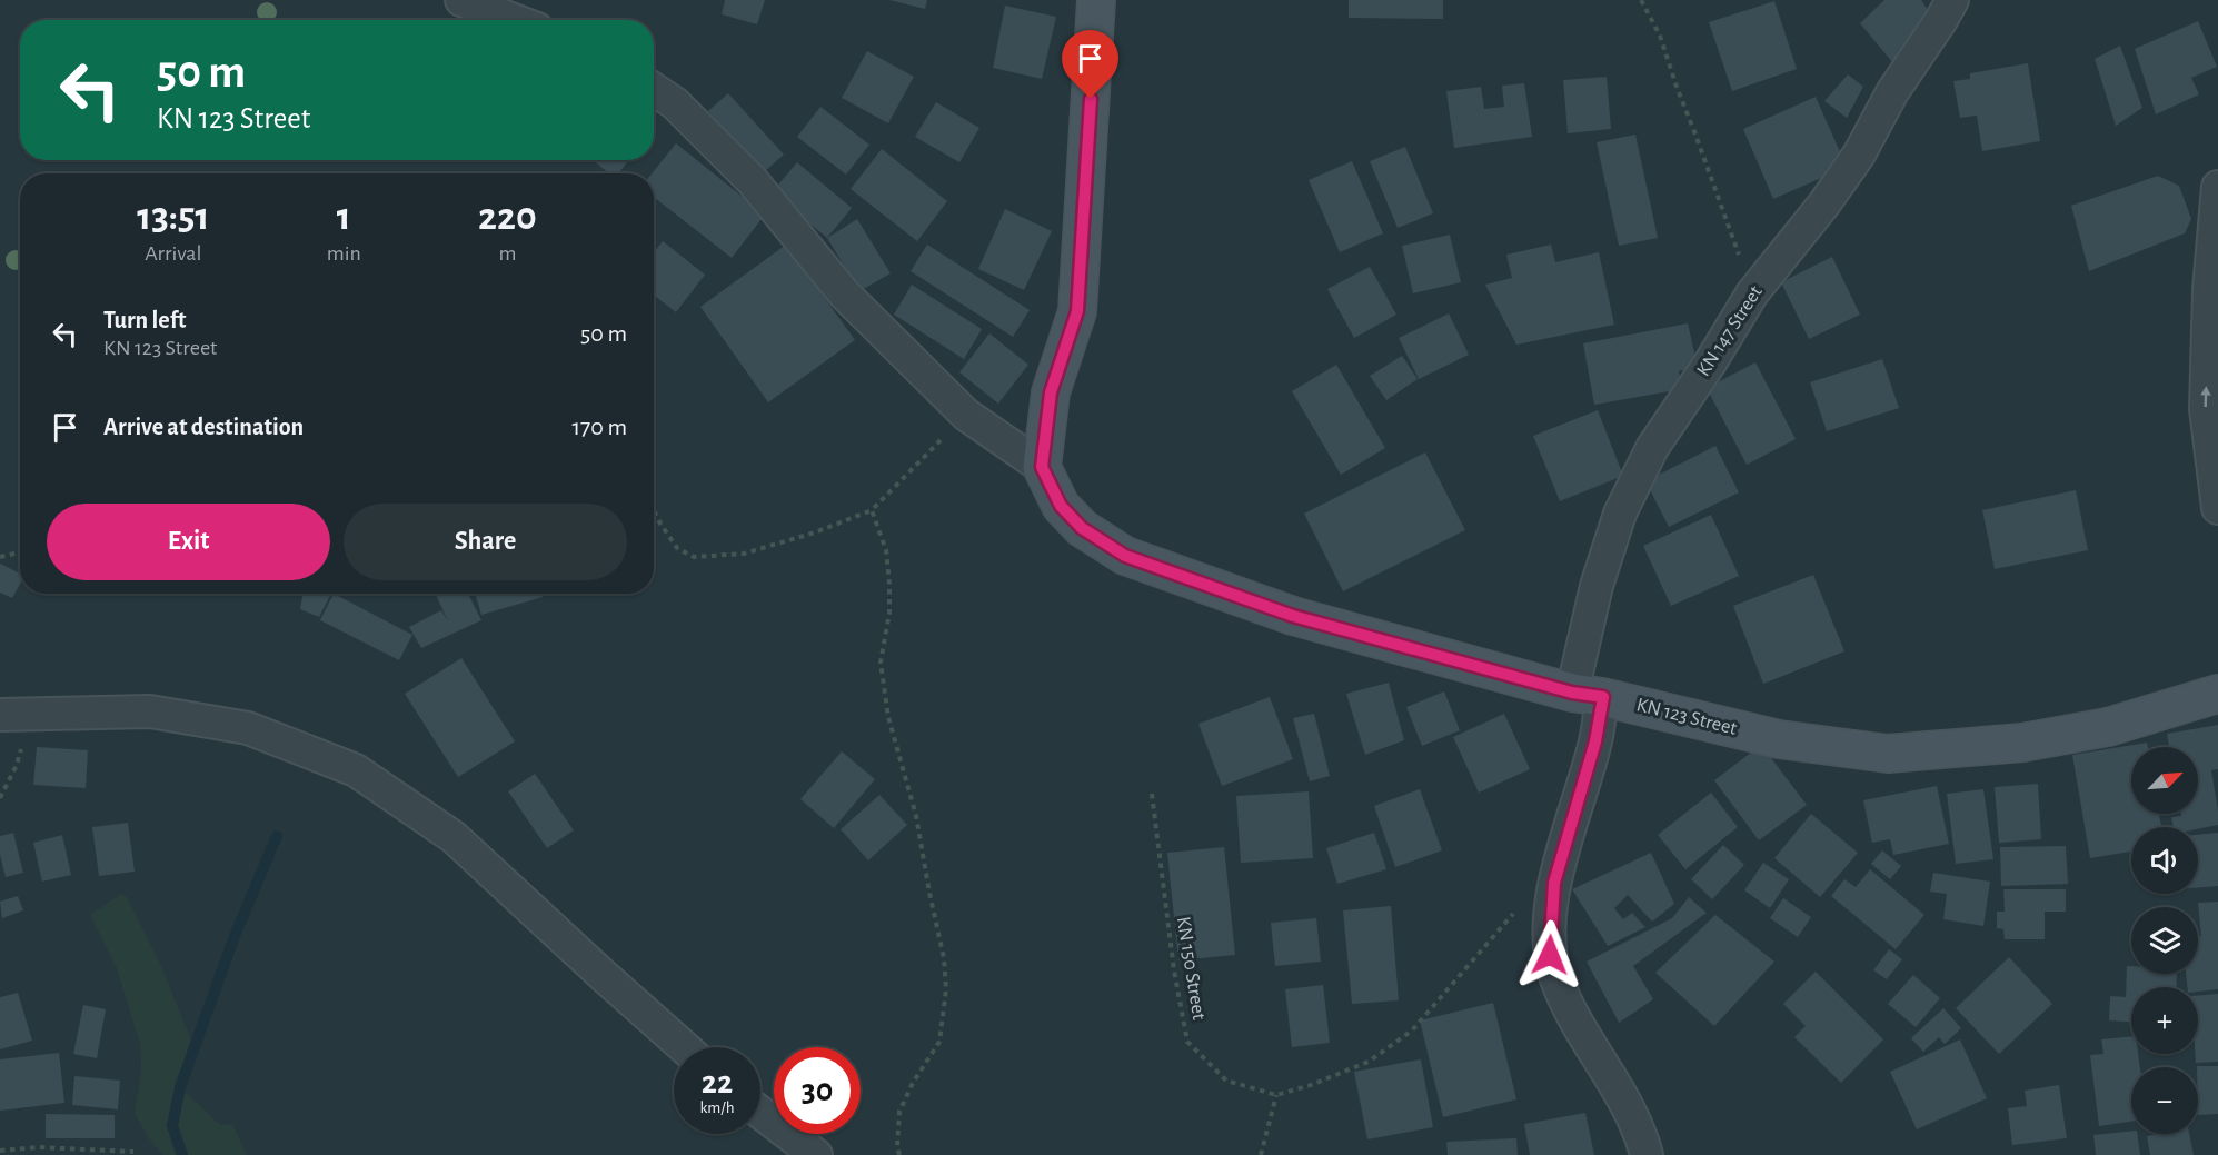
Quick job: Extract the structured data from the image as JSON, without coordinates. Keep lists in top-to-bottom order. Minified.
{"streets":{"main road":["KN 123 Street"],"street":["KN 147 Street"],"path":["KN 150 Street"]},"crossings":[["KN 147 Street","KN 123 Street"]],"north":"top right","page":{"turn":["50 m","KN 123 Street"],"eta":["13:51","Arrival","1","min","220","m"],"list":[{"name":"Turn left","note":"KN 123 Street","value":"50 m"},{"name":"Arrive at destination","value":"170 m"}],"buttons":["Exit","Share"],"map_buttons":["+","−"],"speed":"22 km/h","limit":"30"}}
